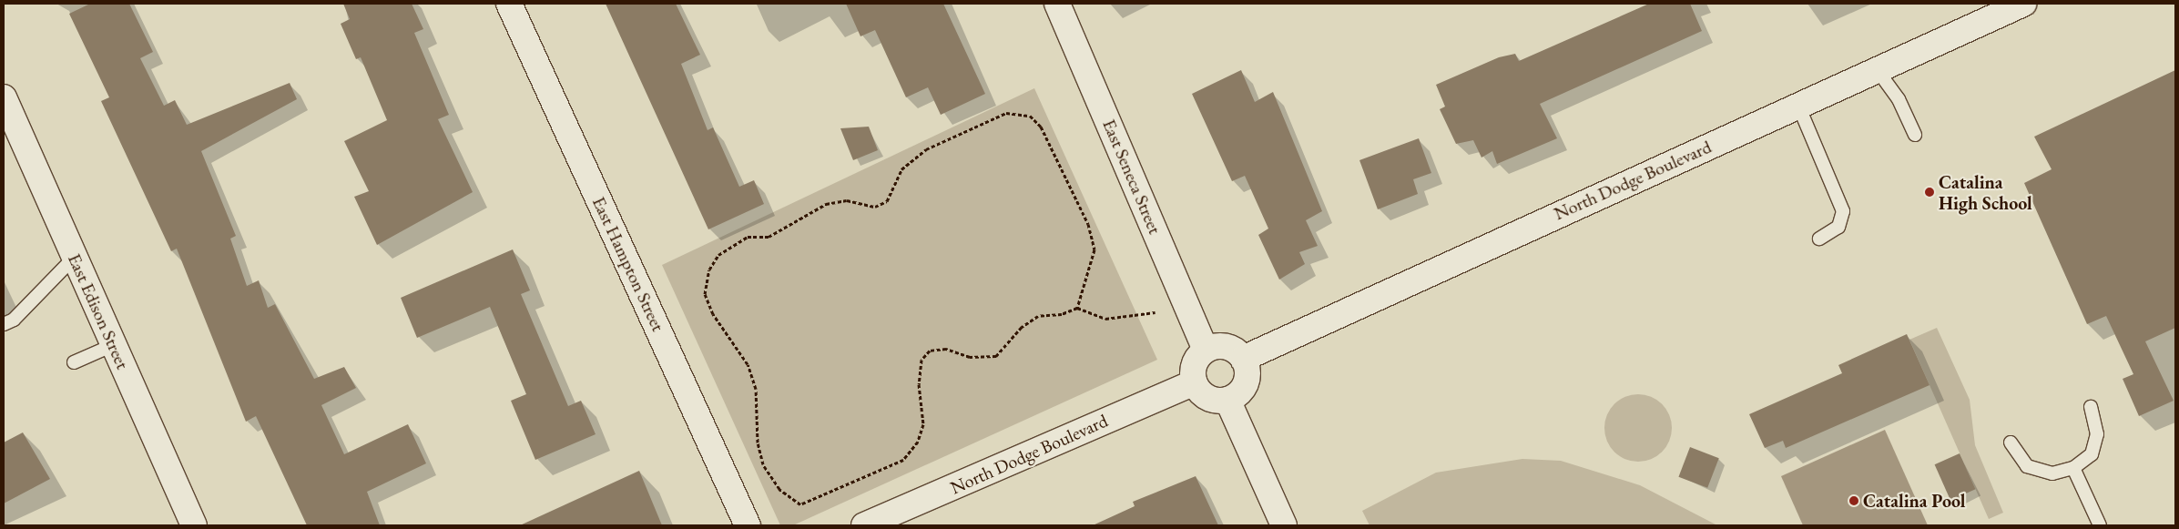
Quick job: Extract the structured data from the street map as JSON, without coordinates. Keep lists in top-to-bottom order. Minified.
{"streets":{"street":["East Seneca Street","North Dodge Boulevard","East Hampton Street","East Edison Street"]},"crossings":[["East Seneca Street","North Dodge Boulevard"]],"places":["Catalina High School","Catalina Pool"]}
